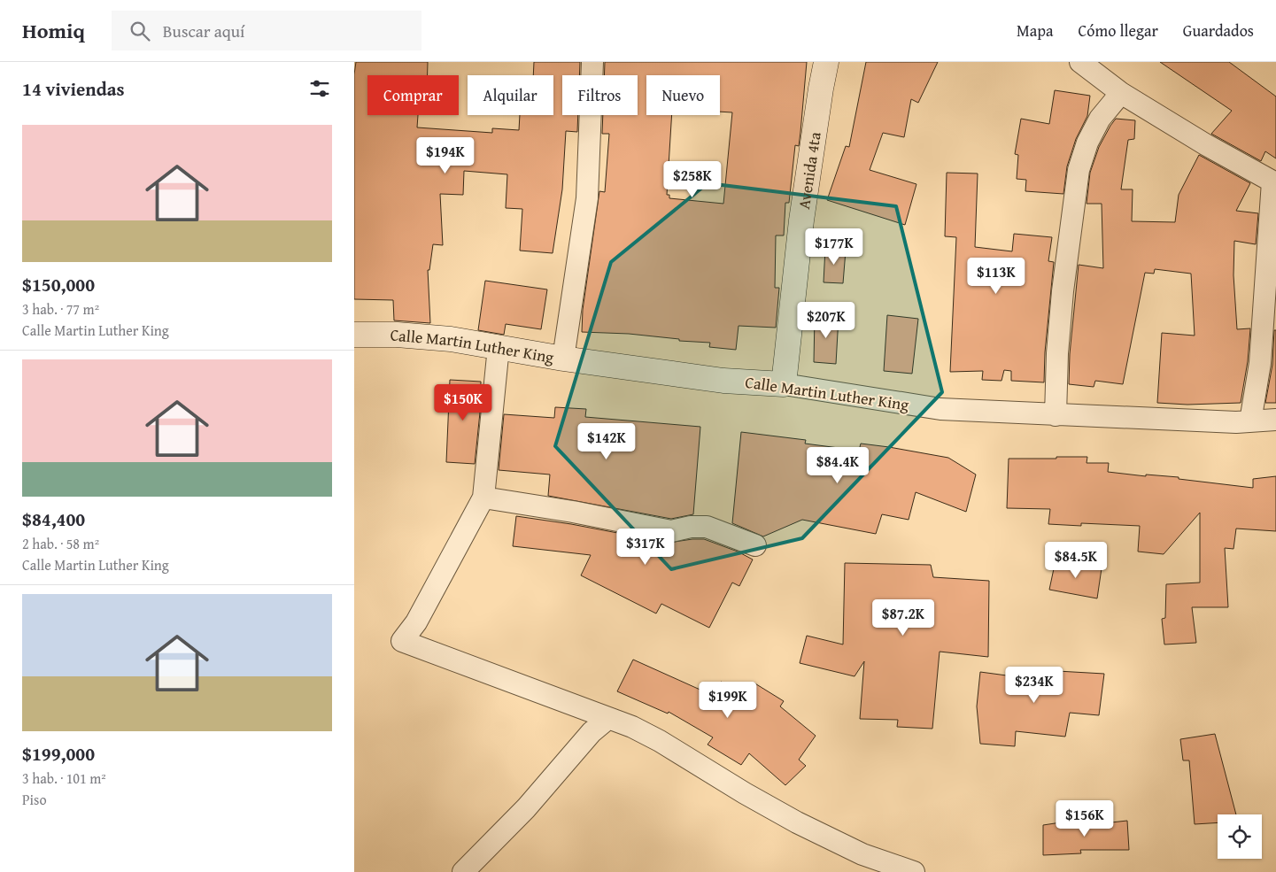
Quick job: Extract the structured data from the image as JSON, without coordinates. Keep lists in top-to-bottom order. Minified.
{"streets":{"street":["Avenida 4ta","Calle Martin Luther King"]},"crossings":[["Avenida 4ta","Calle Martin Luther King"]],"page":{"header":"Homiq","search":"Buscar aquí","nav":["Mapa","Cómo llegar","Guardados"],"heading":"14 viviendas","chip":["Comprar","Alquilar","Filtros","Nuevo"],"list":[{"name":"$150,000","note":"3 hab. · 77 m² · Calle Martin Luther King"},{"name":"$84,400","note":"2 hab. · 58 m² · Calle Martin Luther King"},{"name":"$199,000","note":"3 hab. · 101 m² · Piso"}],"price":["$194K","$258K","$177K","$113K","$207K","$150K","$142K","$84.4K","$317K","$84.5K","$87.2K","$234K","$199K","$156K"]}}
